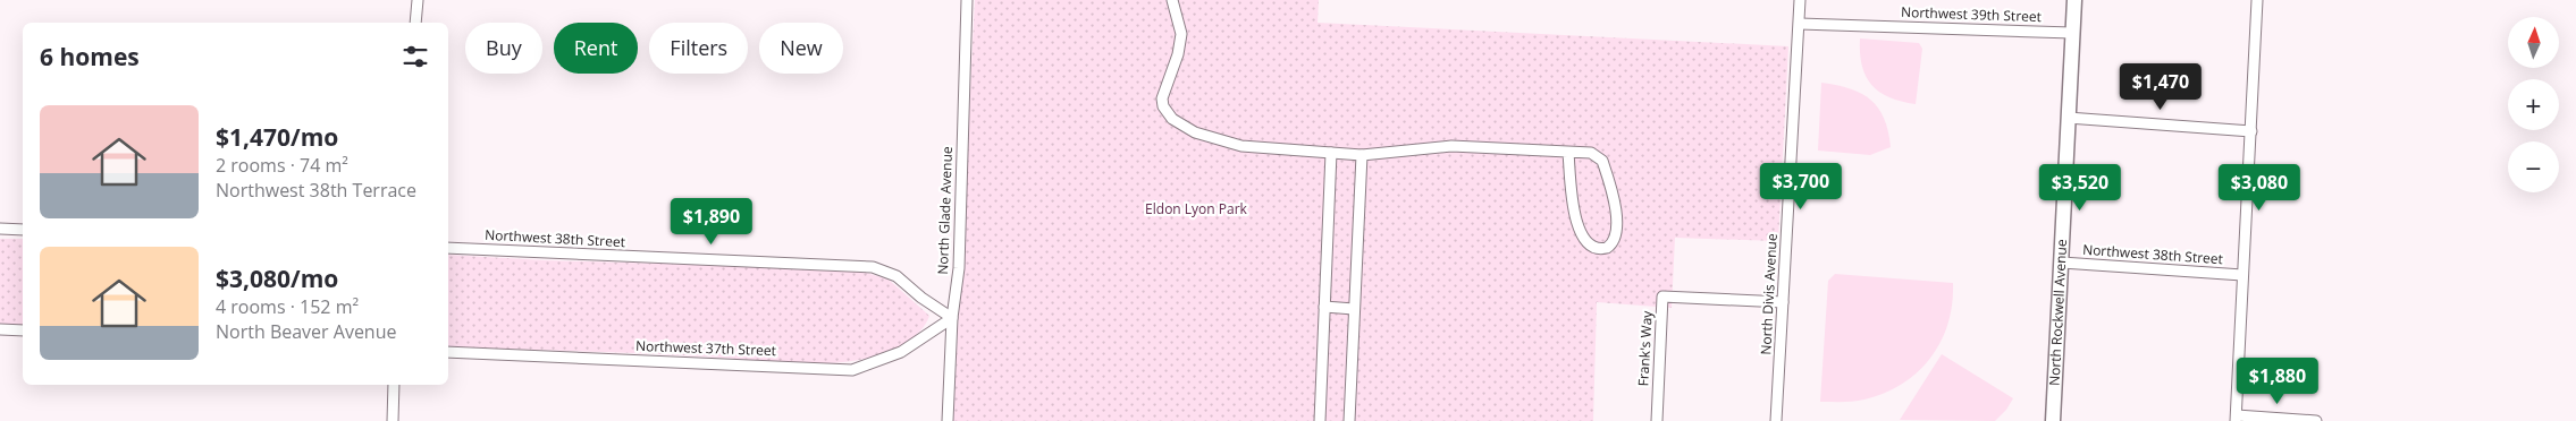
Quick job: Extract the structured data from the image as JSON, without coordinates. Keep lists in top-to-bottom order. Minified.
{"streets":{"main road":["North Rockwell Avenue"],"street":["Northwest 39th Street","North Glade Avenue","Northwest 38th Street","North Divis Avenue","Northwest 37th Street","Frank's Way"]},"crossings":[["Northwest 39th Street","North Divis Avenue"],["Northwest 39th Street","North Rockwell Avenue"],["North Glade Avenue","Northwest 38th Street"],["North Glade Avenue","Northwest 37th Street"],["Northwest 38th Street","North Rockwell Avenue"],["Northwest 38th Street","Northwest 37th Street"],["North Divis Avenue","Frank's Way"]],"parks":["Eldon Lyon Park"],"north":"top","page":{"map_buttons":["+","−"],"chip":["Buy","Rent","Filters","New"],"heading":"6 homes","price":["$1,470","$3,700","$3,520","$3,080","$1,890","$1,880"],"list":[{"name":"$1,470/mo","note":"2 rooms · 74 m² · Northwest 38th Terrace"},{"name":"$3,080/mo","note":"4 rooms · 152 m² · North Beaver Avenue"}]}}
